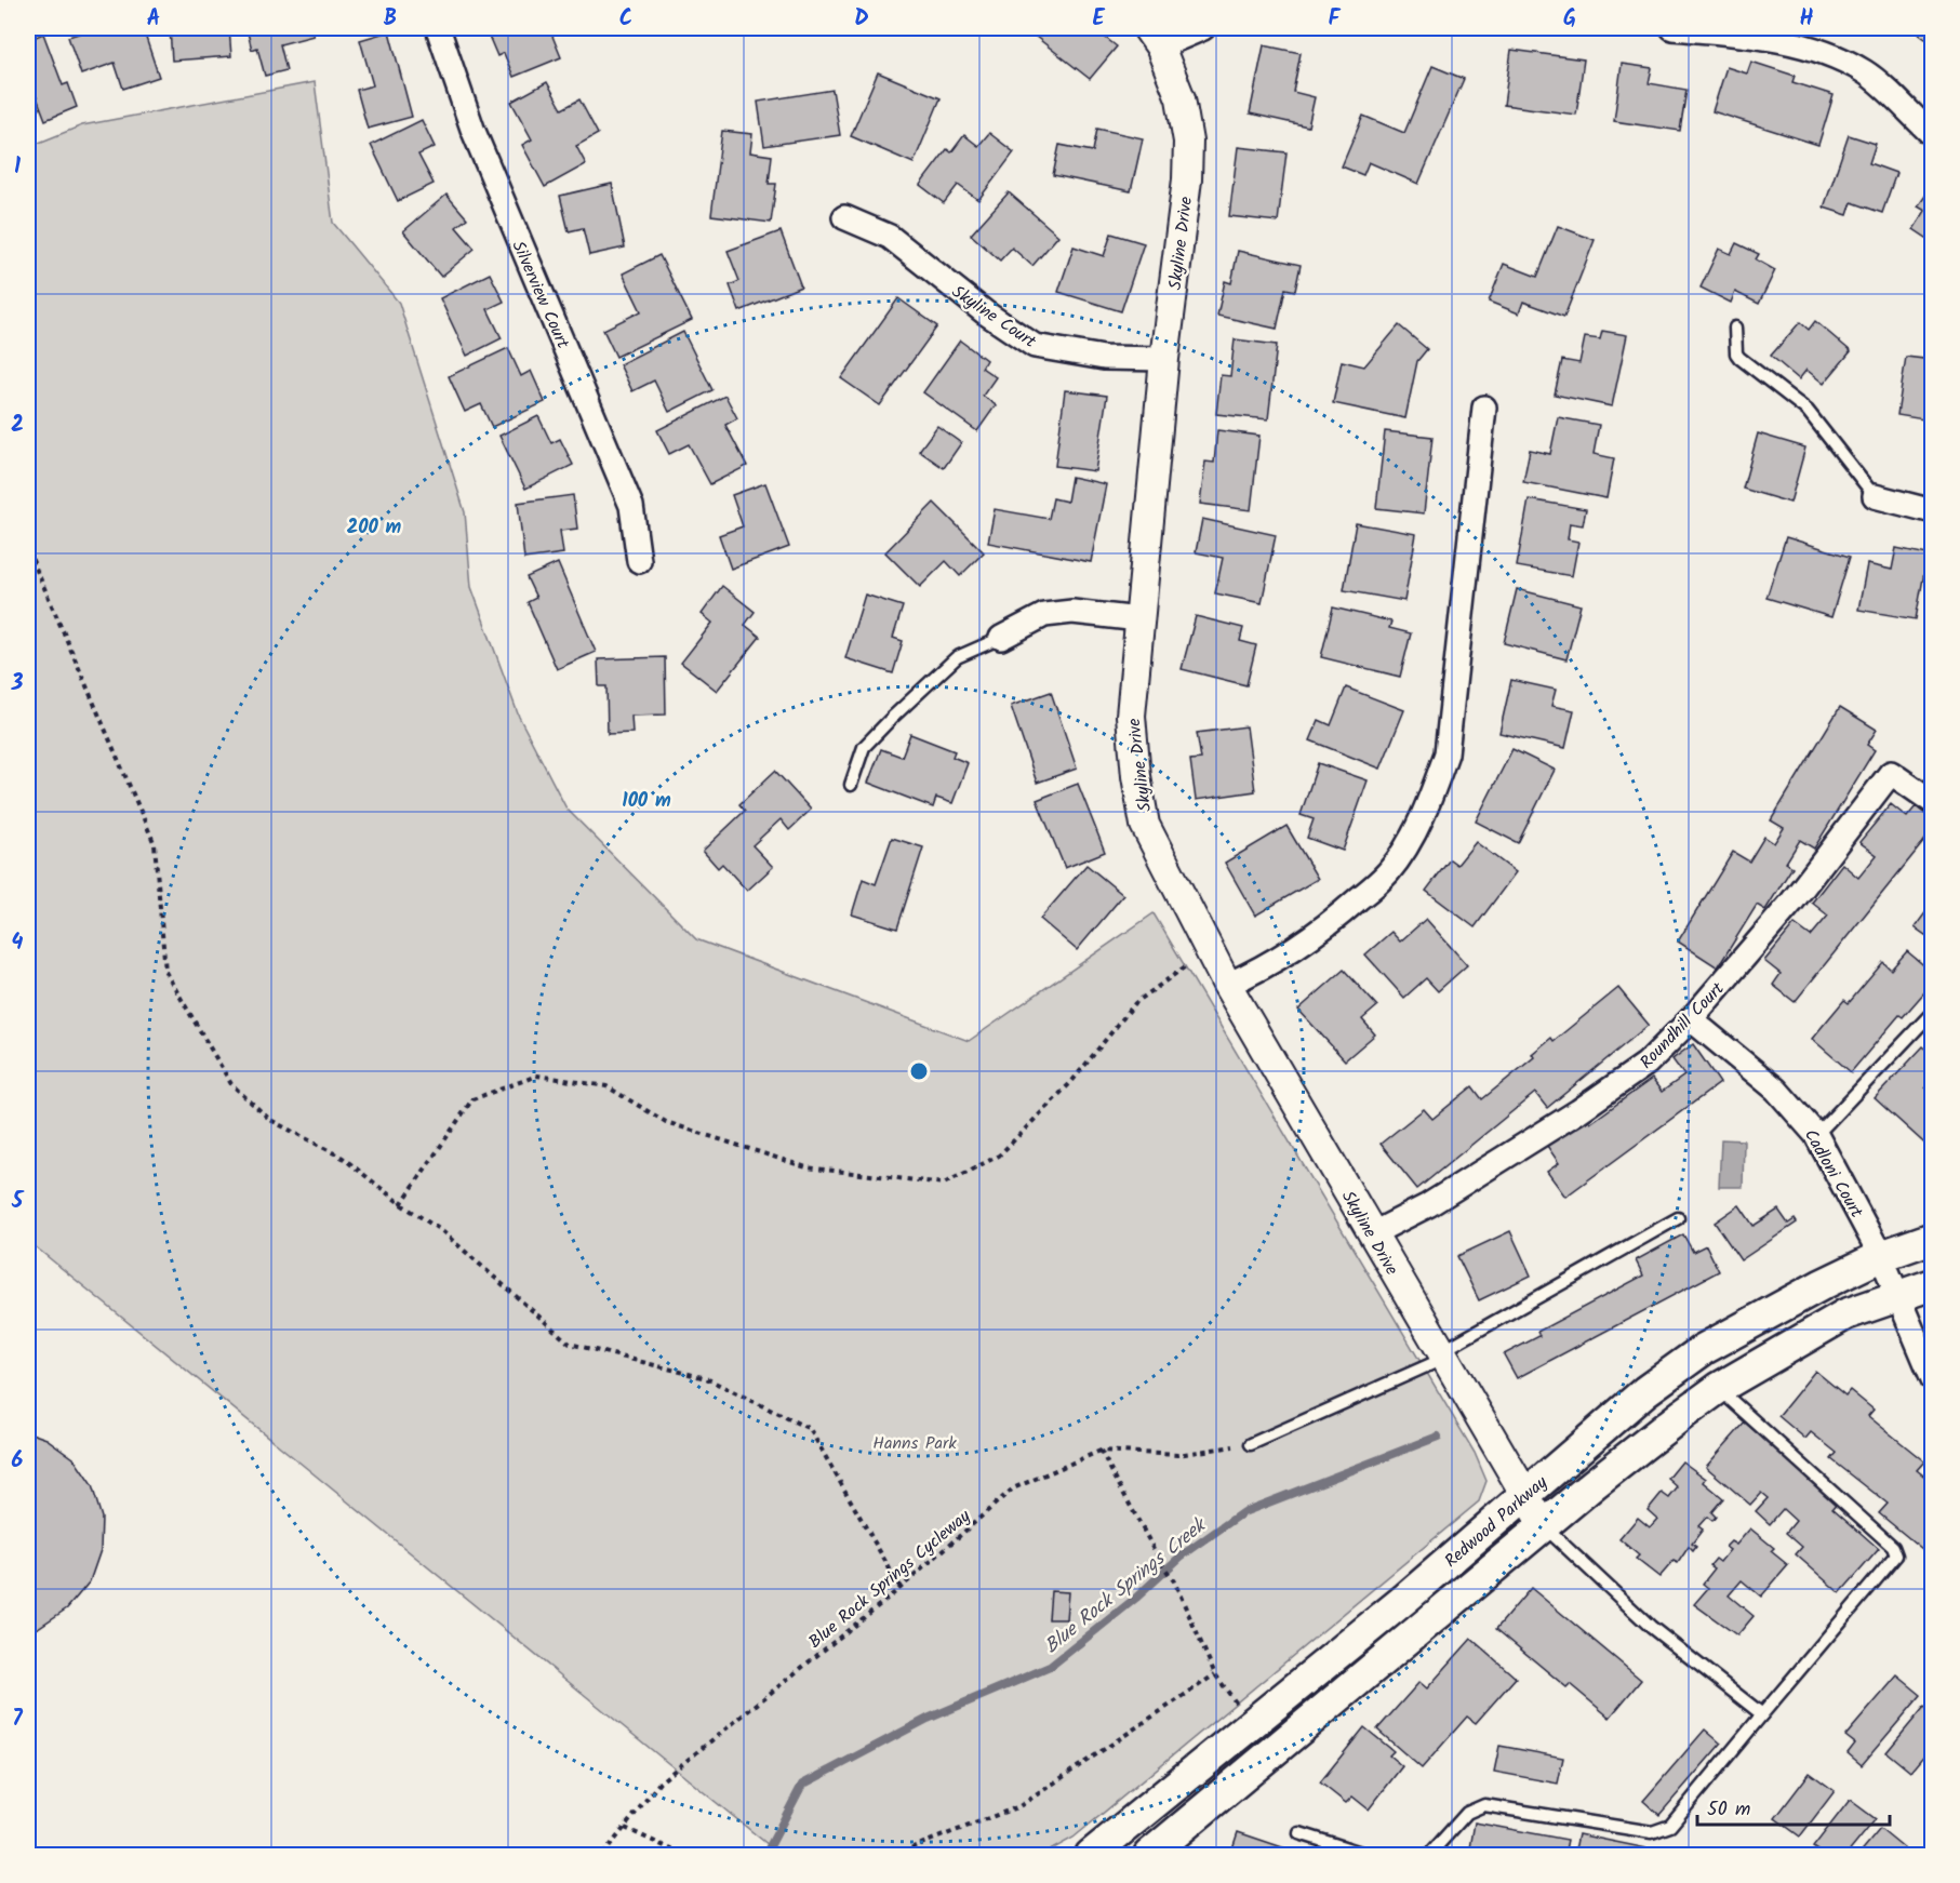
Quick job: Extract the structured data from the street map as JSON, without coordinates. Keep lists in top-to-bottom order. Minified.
{"streets":{"main road":["Redwood Parkway"],"street":["Skyline Drive","Silverview Court","Skyline Court","Roundhill Court","Cadloni Court"],"path":["Blue Rock Springs Cycleway"]},"crossings":[["Skyline Drive","Skyline Court"],["Skyline Drive","Roundhill Court"],["Skyline Drive","Redwood Parkway"],["Roundhill Court","Cadloni Court"],["Cadloni Court","Redwood Parkway"]],"water":["Blue Rock Springs Creek"],"parks":["Hanns Park"],"scale_bar":"50 m","grid":{"columns":["A","B","C","D","E","F","G","H"],"rows":["1","2","3","4","5","6","7"]},"rings":["200 m","100 m"]}
